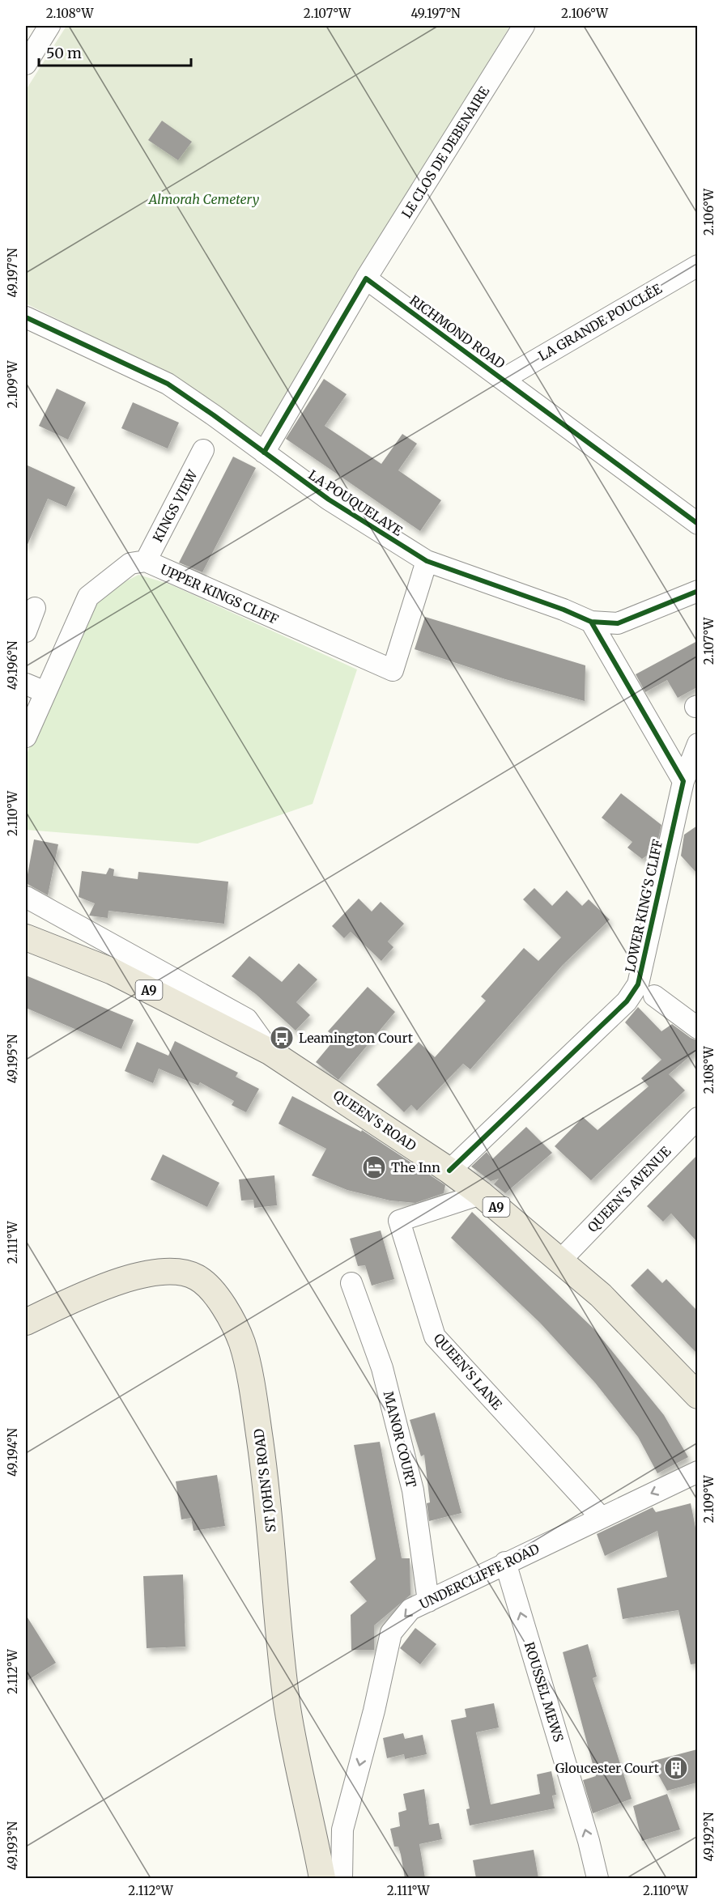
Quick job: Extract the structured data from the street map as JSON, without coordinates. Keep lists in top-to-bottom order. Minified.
{"streets":{"main road":["A9","QUEEN'S ROAD","ST JOHN'S ROAD"],"street":["LE CLOS DE DEBENAIRE","LA GRANDE POUCLÉE","RICHMOND ROAD","LA POUQUELAYE","KINGS VIEW","UPPER KINGS CLIFF","LOWER KING'S CLIFF","QUEEN'S AVENUE","QUEEN'S LANE","MANOR COURT","UNDERCLIFFE ROAD","ROUSSEL MEWS"]},"crossings":[["LE CLOS DE DEBENAIRE","RICHMOND ROAD"],["LA GRANDE POUCLÉE","RICHMOND ROAD"],["LA POUQUELAYE","UPPER KINGS CLIFF"],["KINGS VIEW","UPPER KINGS CLIFF"],["LOWER KING'S CLIFF","QUEEN'S ROAD"],["QUEEN'S ROAD","QUEEN'S AVENUE"],["QUEEN'S ROAD","QUEEN'S LANE"],["QUEEN'S LANE","UNDERCLIFFE ROAD"],["MANOR COURT","UNDERCLIFFE ROAD"],["UNDERCLIFFE ROAD","ROUSSEL MEWS"]],"one_way":["UNDERCLIFFE ROAD","ROUSSEL MEWS"],"parks":["Almorah Cemetery"],"places":{"bus stop":["Leamington Court"],"hotel":["The Inn"],"building":["Gloucester Court"]},"scale_bar":"50 m","coordinates":["2.108°W","2.107°W","49.197°N","2.106°W","2.109°W","49.196°N","2.110°W","49.195°N","2.111°W","49.194°N","2.112°W","49.192°N","49.193°N"]}
